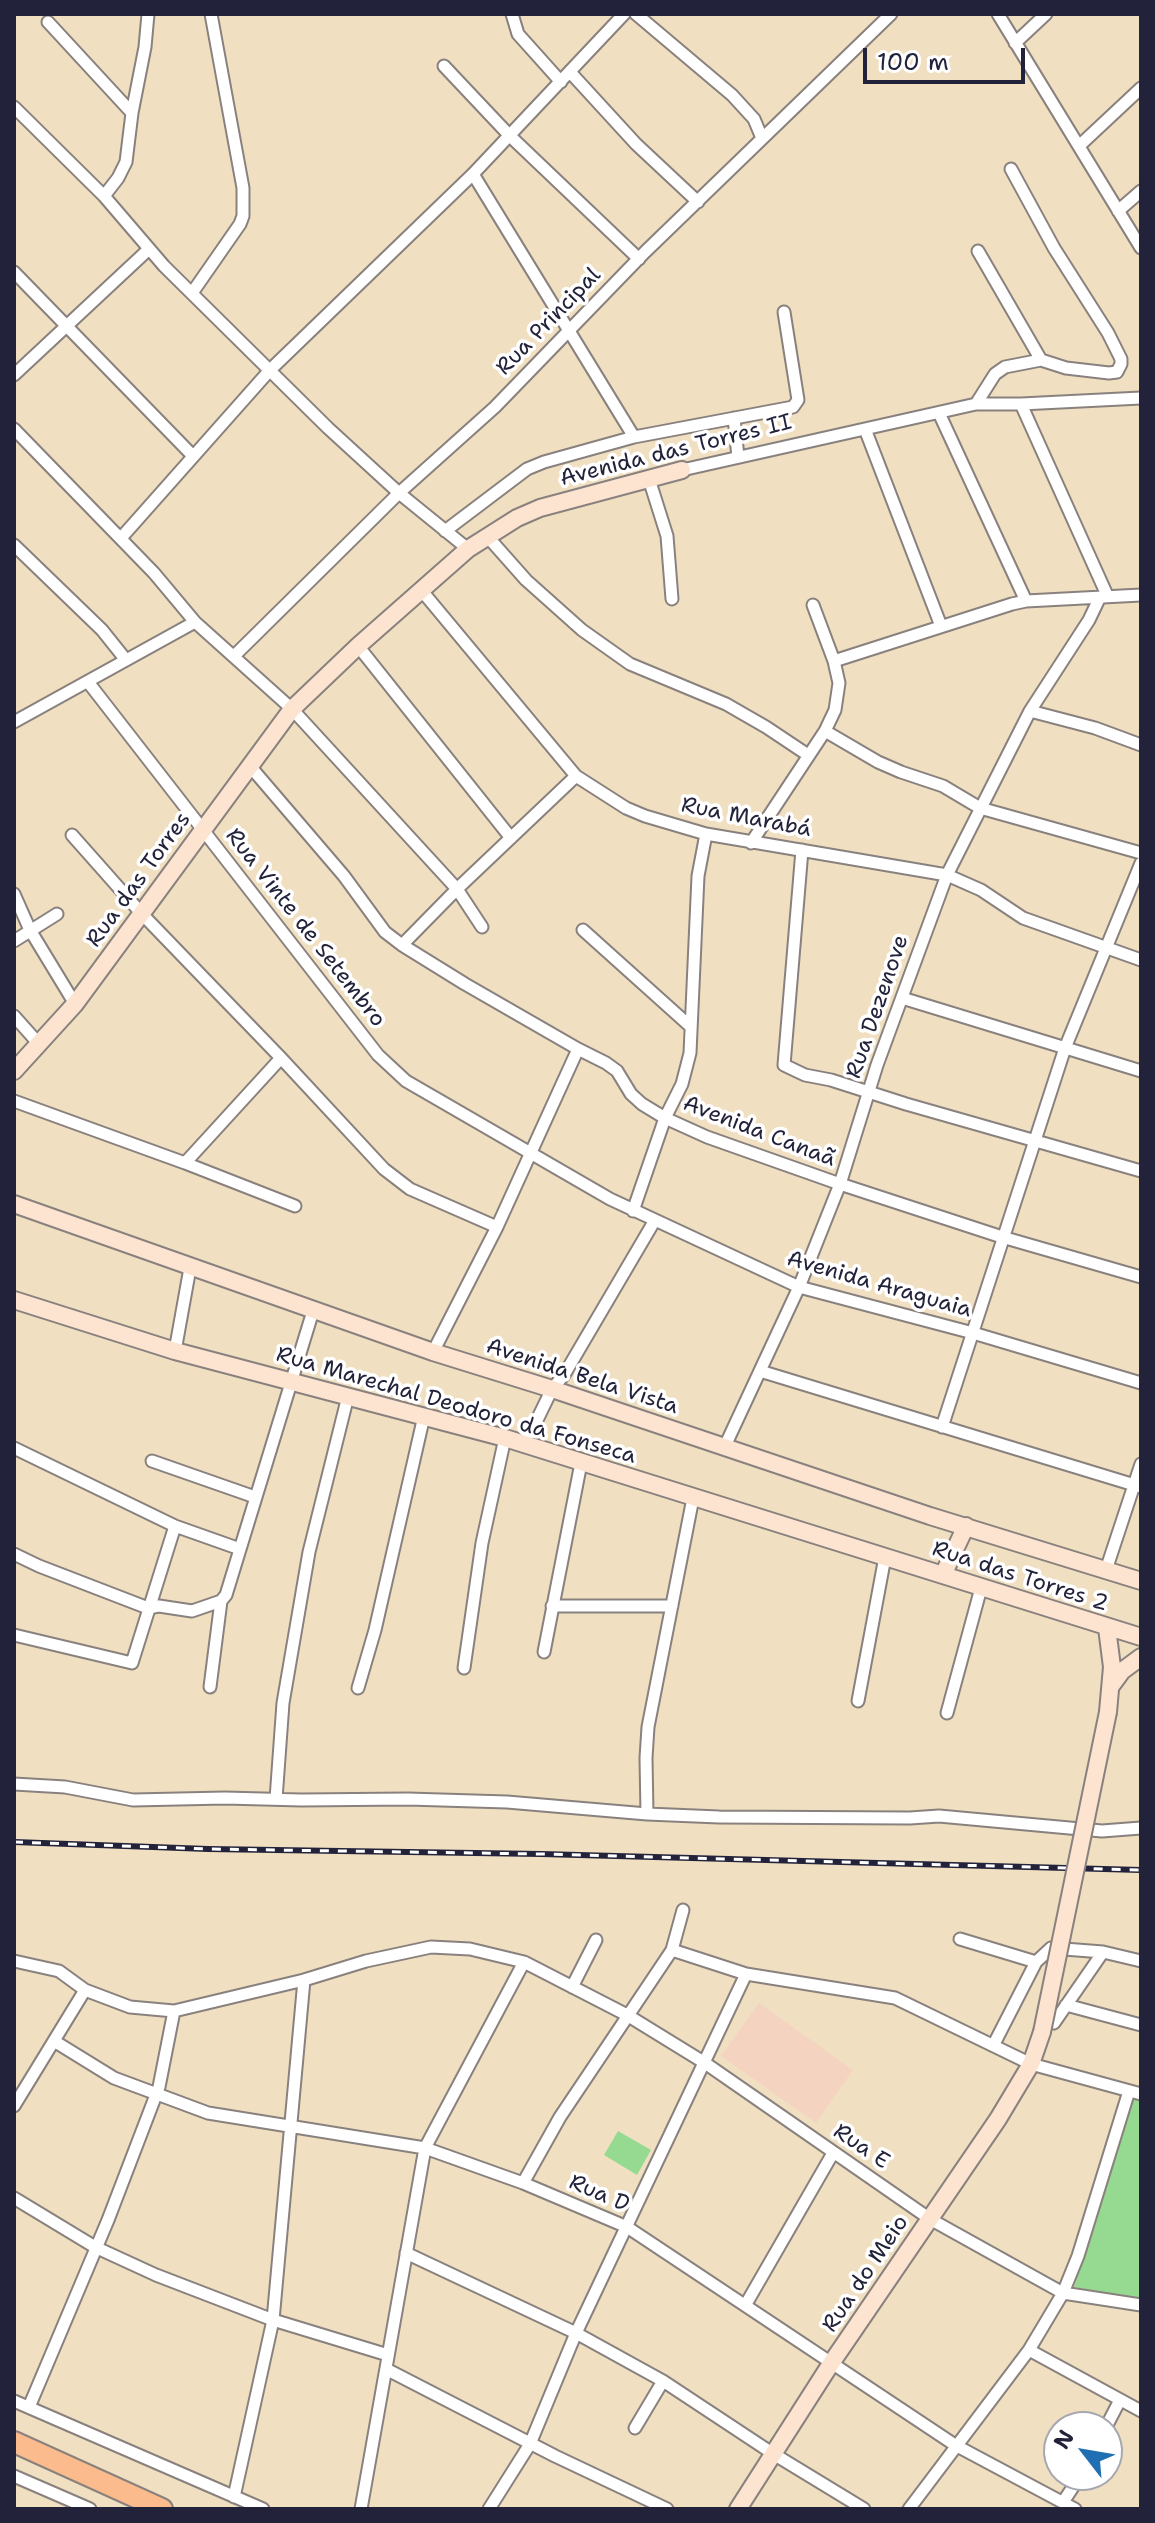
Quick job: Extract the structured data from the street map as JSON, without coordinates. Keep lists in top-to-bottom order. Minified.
{"streets":{"street":["Rua Principal","Avenida das Torres II","Rua Marabá","Rua das Torres","Rua Vinte de Setembro","Rua Dezenove","Avenida Canaã","Avenida Araguaia","Avenida Bela Vista","Rua Marechal Deodoro da Fonseca","Rua das Torres 2","Rua E","Rua D","Rua do Meio"]},"crossings":[["Avenida das Torres II","Rua Marabá"],["Avenida das Torres II","Rua das Torres"],["Rua Marabá","Rua Dezenove"],["Rua das Torres","Rua Vinte de Setembro"],["Rua das Torres","Avenida Canaã"],["Rua Vinte de Setembro","Avenida Araguaia"],["Rua Dezenove","Avenida Canaã"],["Rua Dezenove","Avenida Araguaia"],["Rua Dezenove","Avenida Bela Vista"],["Rua Marechal Deodoro da Fonseca","Rua das Torres 2"],["Rua das Torres 2","Rua do Meio"],["Rua E","Rua do Meio"],["Rua D","Rua do Meio"]],"scale_bar":"100 m","north":"top left"}
